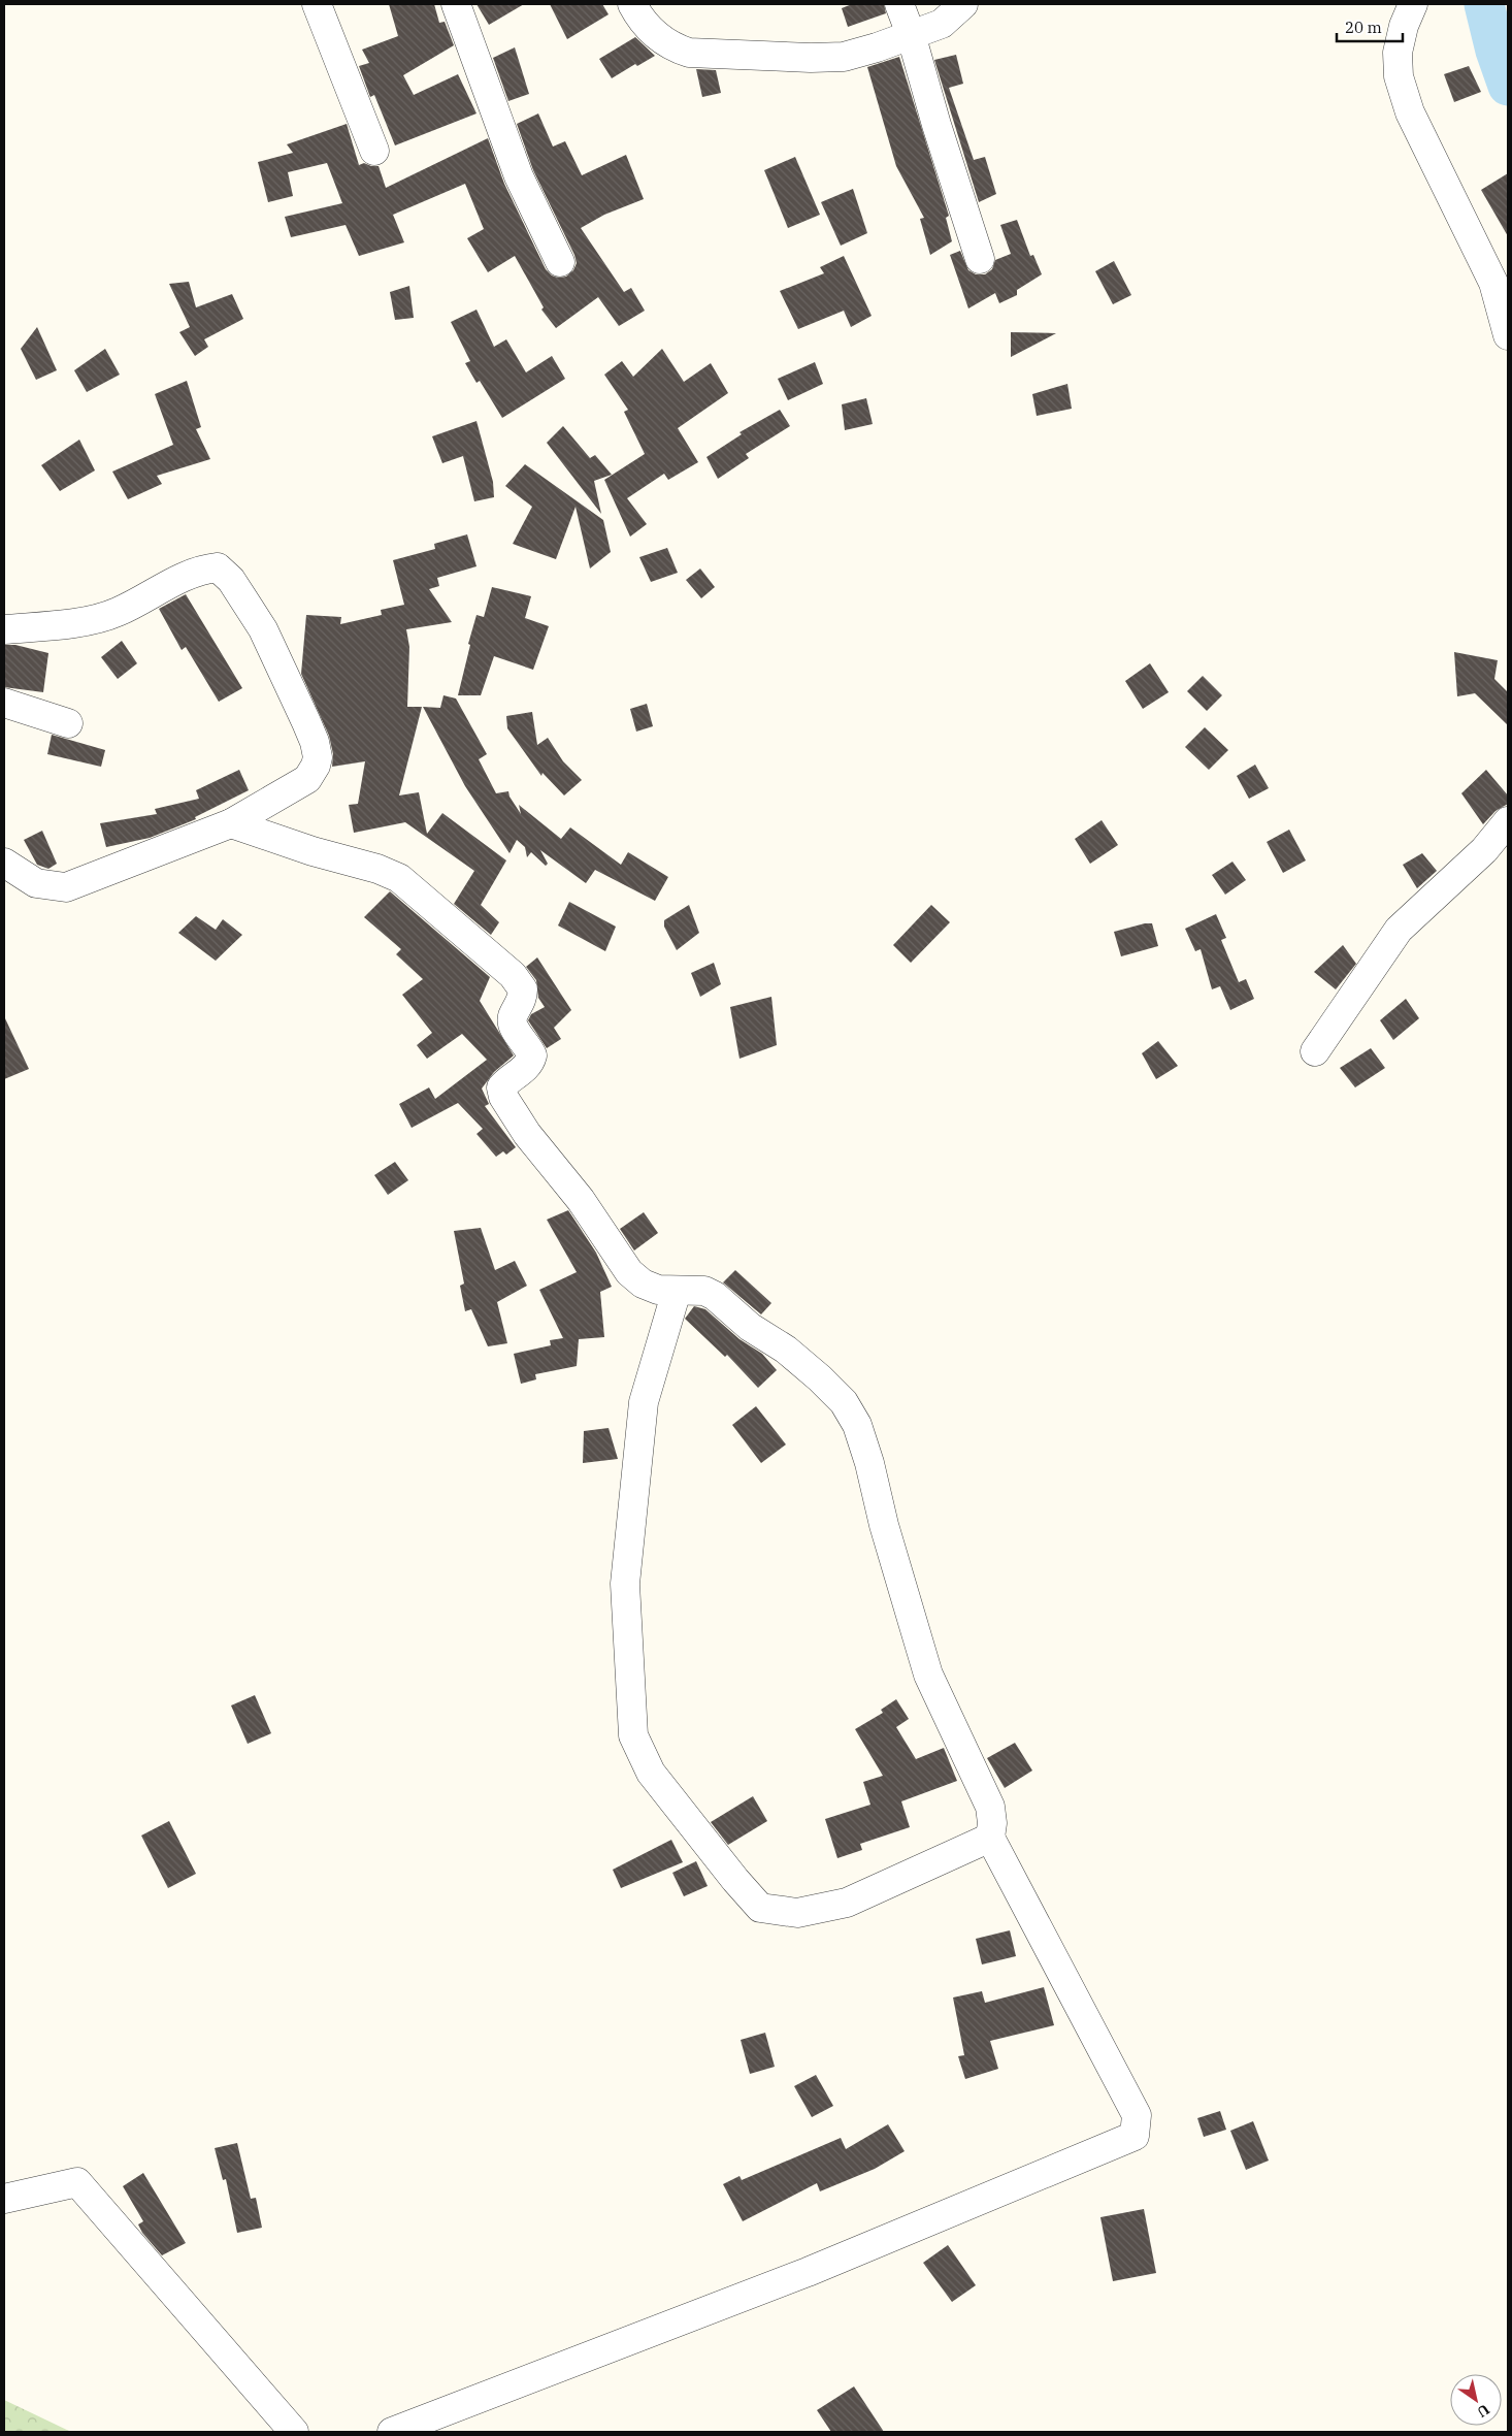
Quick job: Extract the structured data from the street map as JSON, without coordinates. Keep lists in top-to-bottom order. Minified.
{"scale_bar":"20 m","north":"bottom right"}
